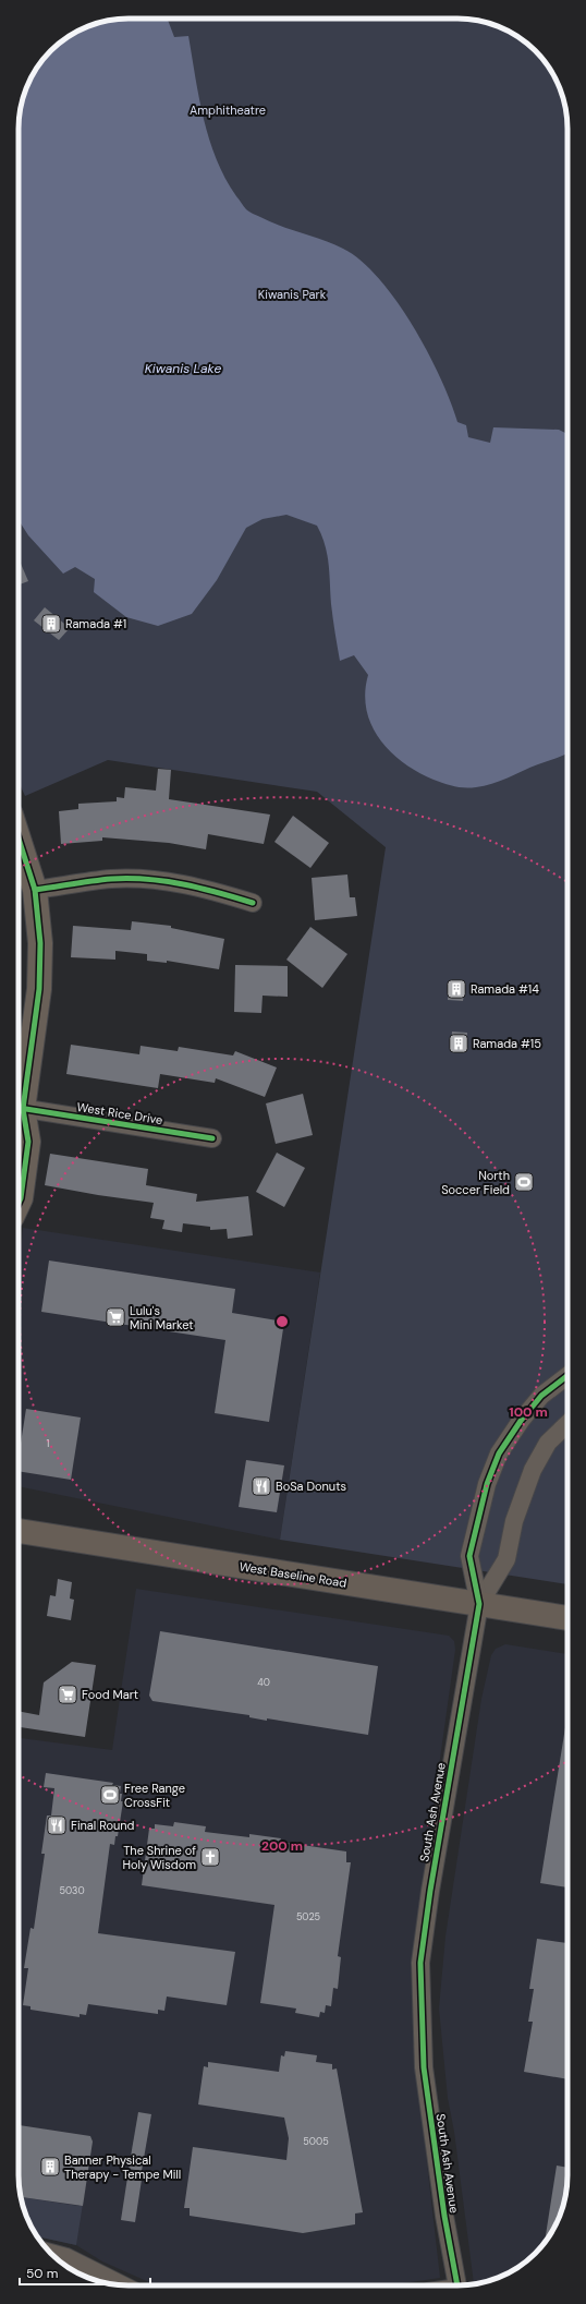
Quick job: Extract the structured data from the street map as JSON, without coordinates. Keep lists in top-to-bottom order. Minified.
{"streets":{"main road":["West Baseline Road"],"street":["West Rice Drive","South Ash Avenue"]},"crossings":[["West Baseline Road","South Ash Avenue"]],"water":["Kiwanis Lake"],"parks":["Amphitheatre","Kiwanis Park"],"places":{"building":["Ramada #1","Ramada #14","Ramada #15","Banner Physical Therapy - Tempe Mill"],"sports":["North Soccer Field","Free Range CrossFit"],"supermarket":["Lulu's Mini Market","Food Mart"],"restaurant":["BoSa Donuts","Final Round"],"church":["The Shrine of Holy Wisdom"]},"house_numbers":["1","40","5030","5025","5005"],"scale_bar":"50 m","rings":["100 m","200 m"]}
